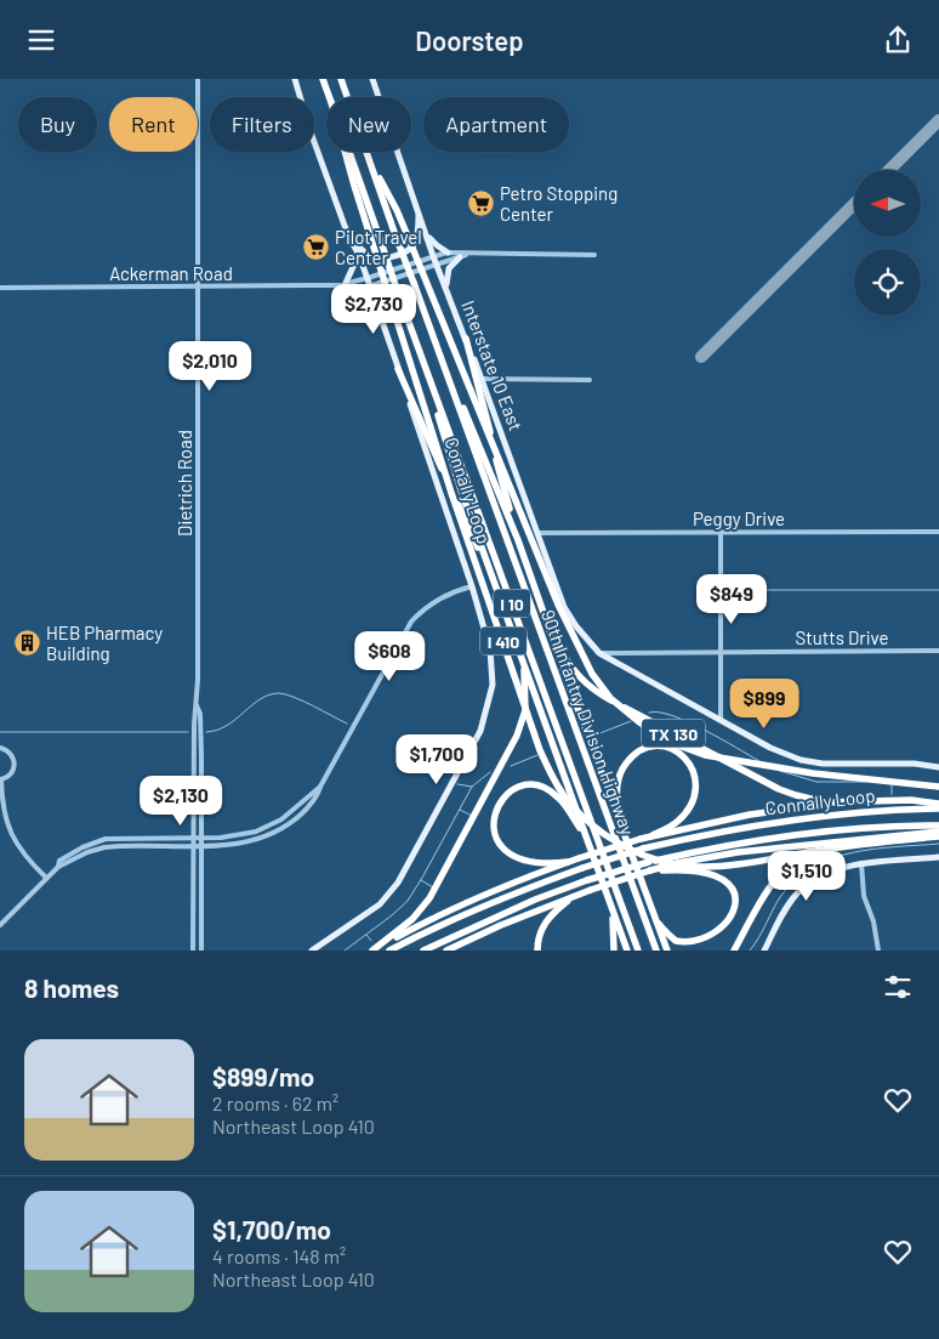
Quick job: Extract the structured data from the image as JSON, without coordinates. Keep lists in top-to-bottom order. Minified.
{"streets":{"highway":["Connally Loop","I 10","I 410","90th Infantry Division Highway","TX 130"],"main road":["Interstate 10 East"],"street":["Ackerman Road","Dietrich Road","Peggy Drive","Stutts Drive"]},"crossings":[["Ackerman Road","Interstate 10 East"],["Ackerman Road","Dietrich Road"],["Interstate 10 East","Peggy Drive"],["Interstate 10 East","Stutts Drive"],["90th Infantry Division Highway","TX 130"]],"places":{"supermarket":["Petro Stopping Center","Pilot Travel Center"],"building":["HEB Pharmacy Building"]},"north":"left","page":{"header":"Doorstep","chip":["Buy","Rent","Filters","New","Apartment"],"price":["$2,730","$2,010","$849","$608","$899","$1,700","$2,130","$1,510"],"heading":"8 homes","list":[{"name":"$899/mo","note":"2 rooms · 62 m² · Northeast Loop 410"},{"name":"$1,700/mo","note":"4 rooms · 148 m² · Northeast Loop 410"}]}}
